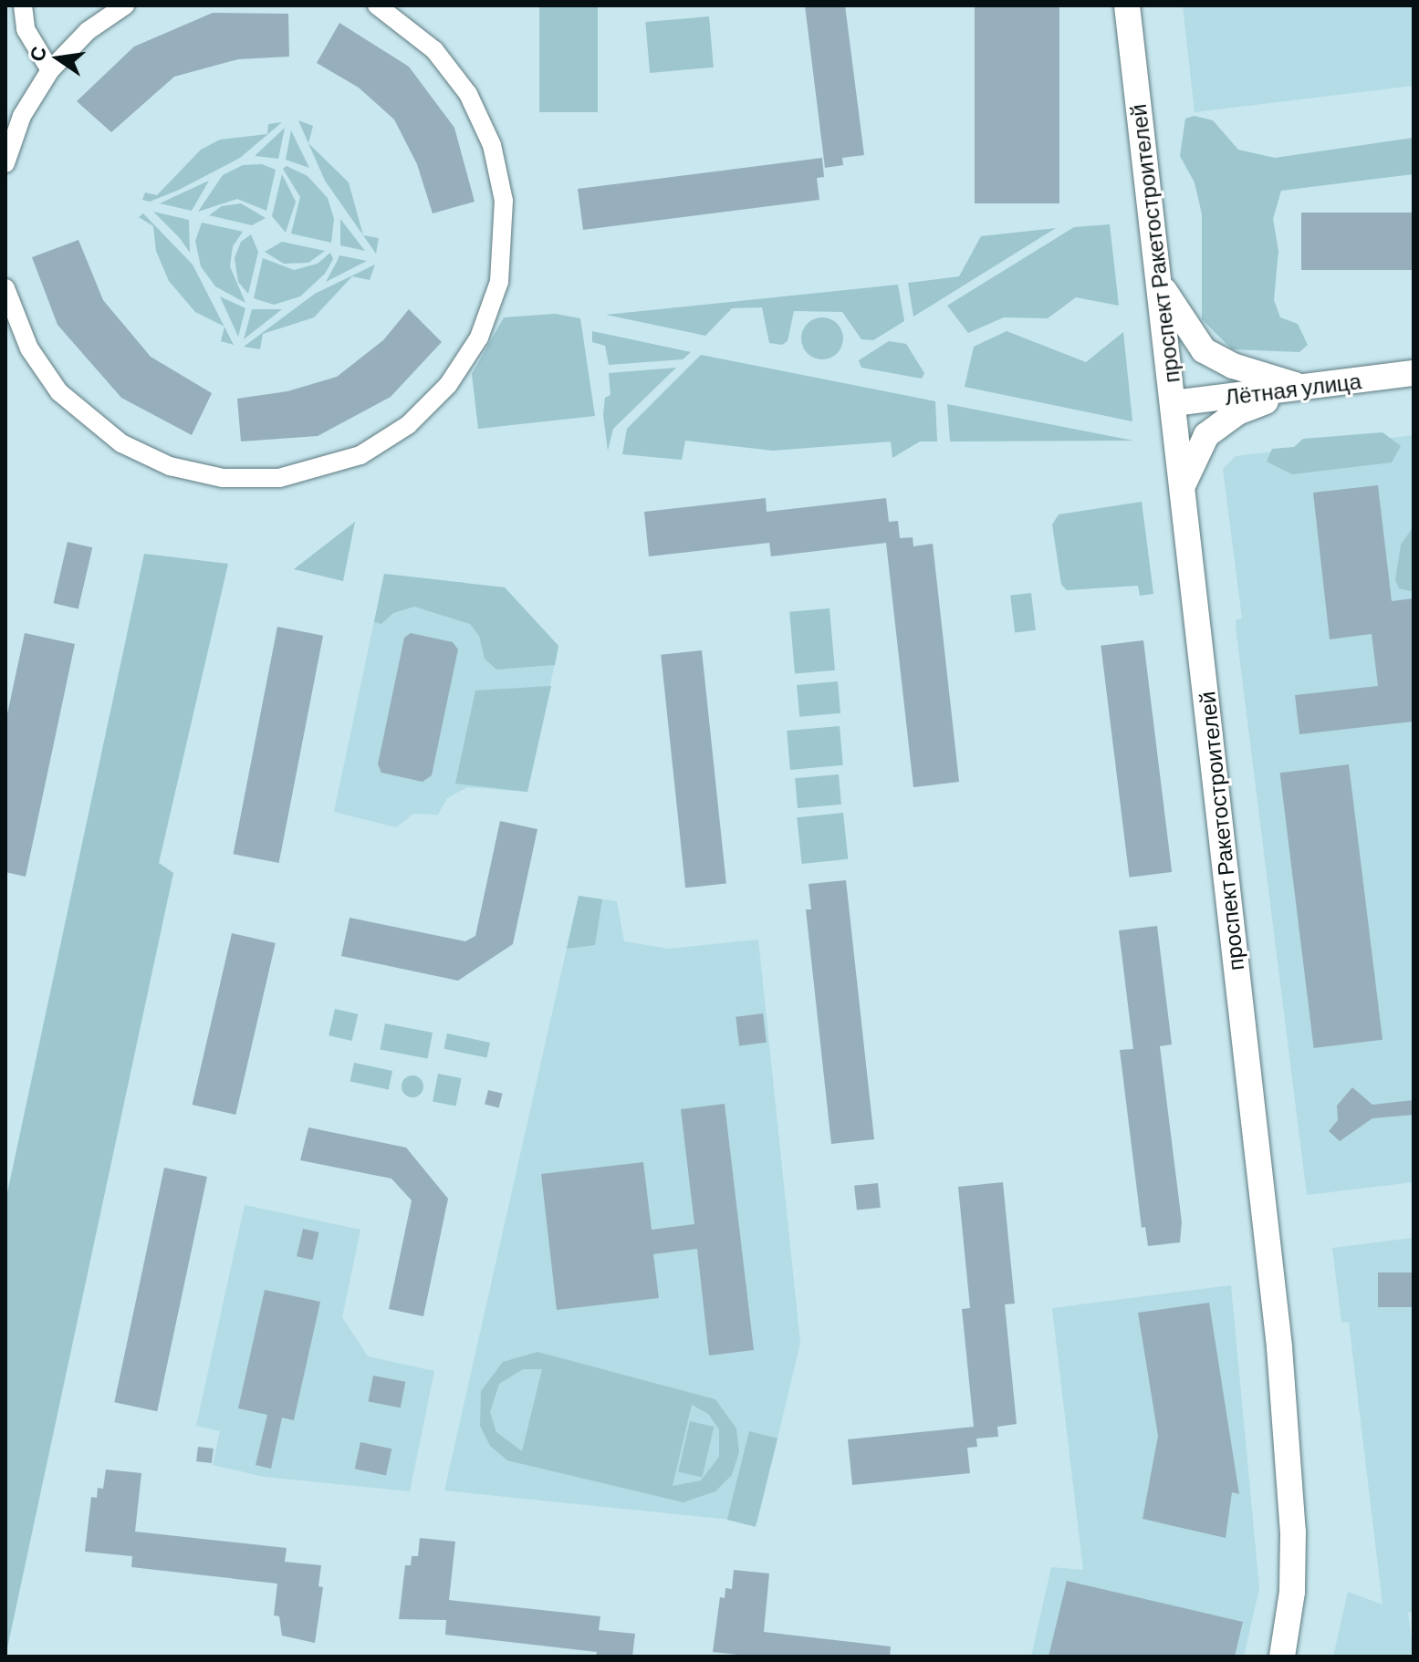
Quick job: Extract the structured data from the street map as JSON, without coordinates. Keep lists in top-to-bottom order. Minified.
{"streets":{"main road":["проспект Ракетостроителей","Лётная улица"]},"crossings":[["проспект Ракетостроителей","Лётная улица"]],"north":"left"}
